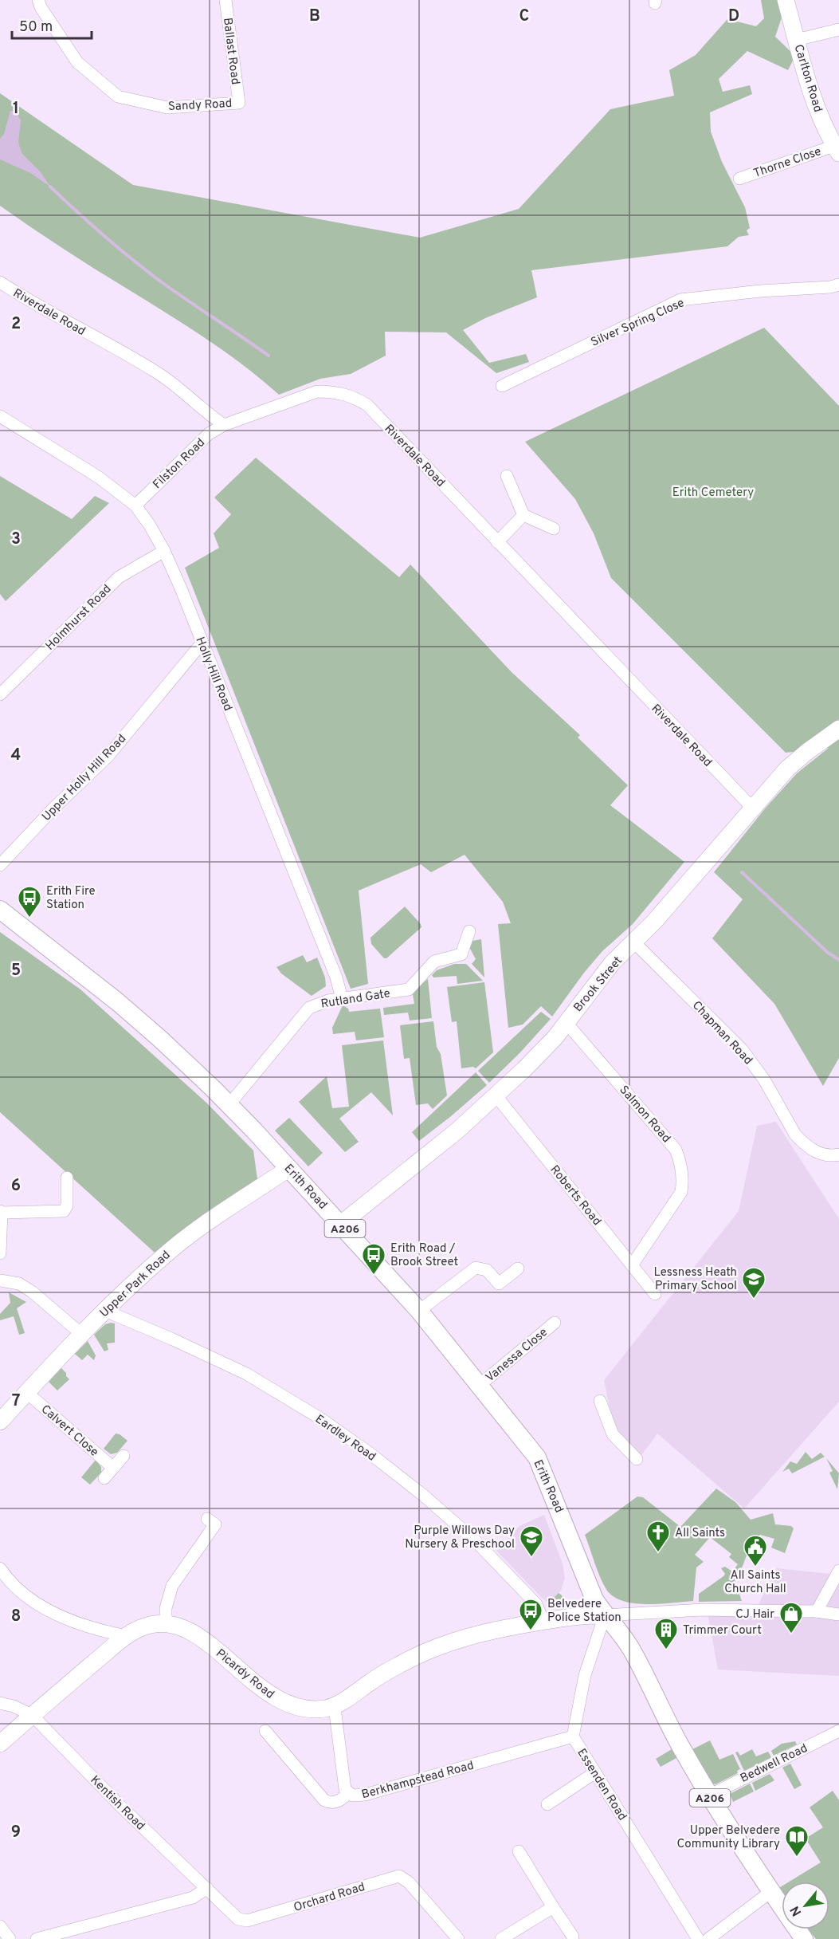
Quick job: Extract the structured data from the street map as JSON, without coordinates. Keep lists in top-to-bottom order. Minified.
{"streets":{"main road":["Erith Road","A206"],"street":["Ballast Road","Carlton Road","Sandy Road","Thorne Close","Riverdale Road","Silver Spring Close","Filston Road","Holmhurst Road","Holly Hill Road","Upper Holly Hill Road","Brook Street","Rutland Gate","Chapman Road","Salmon Road","Roberts Road","Upper Park Road","Vanessa Close","Calvert Close","Eardley Road","Picardy Road","Bedwell Road","Berkhampstead Road","Essenden Road","Kentish Road","Orchard Road"]},"crossings":[["Ballast Road","Sandy Road"],["Carlton Road","Thorne Close"],["Riverdale Road","Filston Road"],["Riverdale Road","Brook Street"],["Filston Road","Holly Hill Road"],["Holmhurst Road","Holly Hill Road"],["Holly Hill Road","Upper Holly Hill Road"],["Holly Hill Road","Rutland Gate"],["Brook Street","Chapman Road"],["Brook Street","Salmon Road"],["Brook Street","Erith Road"],["Brook Street","Roberts Road"],["Rutland Gate","Erith Road"],["Salmon Road","Roberts Road"],["Erith Road","A206"],["Erith Road","Upper Park Road"],["Erith Road","Vanessa Close"],["Erith Road","Picardy Road"],["Erith Road","Essenden Road"],["A206","Picardy Road"],["A206","Bedwell Road"],["A206","Essenden Road"],["Upper Park Road","Calvert Close"],["Upper Park Road","Eardley Road"],["Eardley Road","Picardy Road"],["Picardy Road","Berkhampstead Road"],["Picardy Road","Essenden Road"],["Picardy Road","Kentish Road"],["Berkhampstead Road","Essenden Road"],["Kentish Road","Orchard Road"]],"parks":["Erith Cemetery"],"places":{"bus stop":["Erith Fire Station","Erith Road / Brook Street","Belvedere Police Station"],"school or university":["Lessness Heath Primary School","Purple Willows Day Nursery & Preschool"],"church":["All Saints"],"public building":["All Saints Church Hall"],"shop":["CJ Hair"],"building":["Trimmer Court"],"library":["Upper Belvedere Community Library"]},"scale_bar":"50 m","north":"bottom left","grid":{"columns":["B","C","D"],"rows":["1","2","3","4","5","6","7","8","9"]}}
